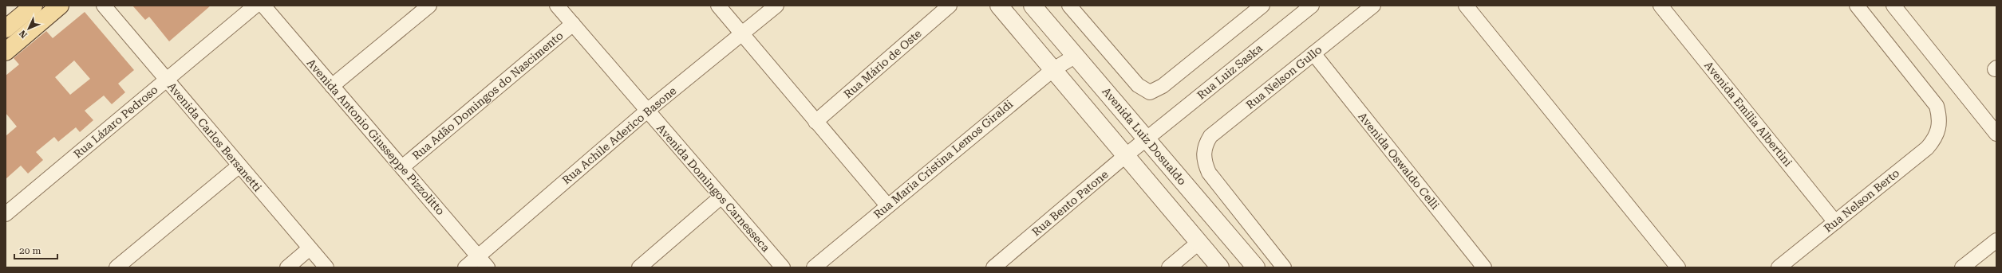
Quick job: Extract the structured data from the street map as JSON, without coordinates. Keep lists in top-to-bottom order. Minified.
{"streets":{"street":["Rua Mário de Oste","Rua Luiz Saska","Rua Nelson Gullo","Rua Adão Domingos do Nascimento","Avenida Emília Albertini","Rua Lázaro Pedroso","Rua Achile Aderico Basone","Avenida Luiz Dosualdo","Avenida Carlos Bersanetti","Avenida Antonio Giusseppe Pizzolitto","Rua Maria Cristina Lemos Giraldi","Avenida Oswaldo Celli","Avenida Domingos Carnesseca","Rua Nelson Berto","Rua Bento Patone"]},"crossings":[["Rua Luiz Saska","Avenida Luiz Dosualdo"],["Rua Luiz Saska","Rua Bento Patone"],["Rua Nelson Gullo","Avenida Oswaldo Celli"],["Rua Adão Domingos do Nascimento","Avenida Antonio Giusseppe Pizzolitto"],["Rua Adão Domingos do Nascimento","Avenida Domingos Carnesseca"],["Avenida Emília Albertini","Rua Nelson Berto"],["Rua Lázaro Pedroso","Avenida Carlos Bersanetti"],["Rua Achile Aderico Basone","Avenida Antonio Giusseppe Pizzolitto"],["Rua Achile Aderico Basone","Avenida Domingos Carnesseca"],["Avenida Luiz Dosualdo","Rua Maria Cristina Lemos Giraldi"],["Avenida Luiz Dosualdo","Rua Bento Patone"]],"scale_bar":"20 m","north":"bottom left"}
